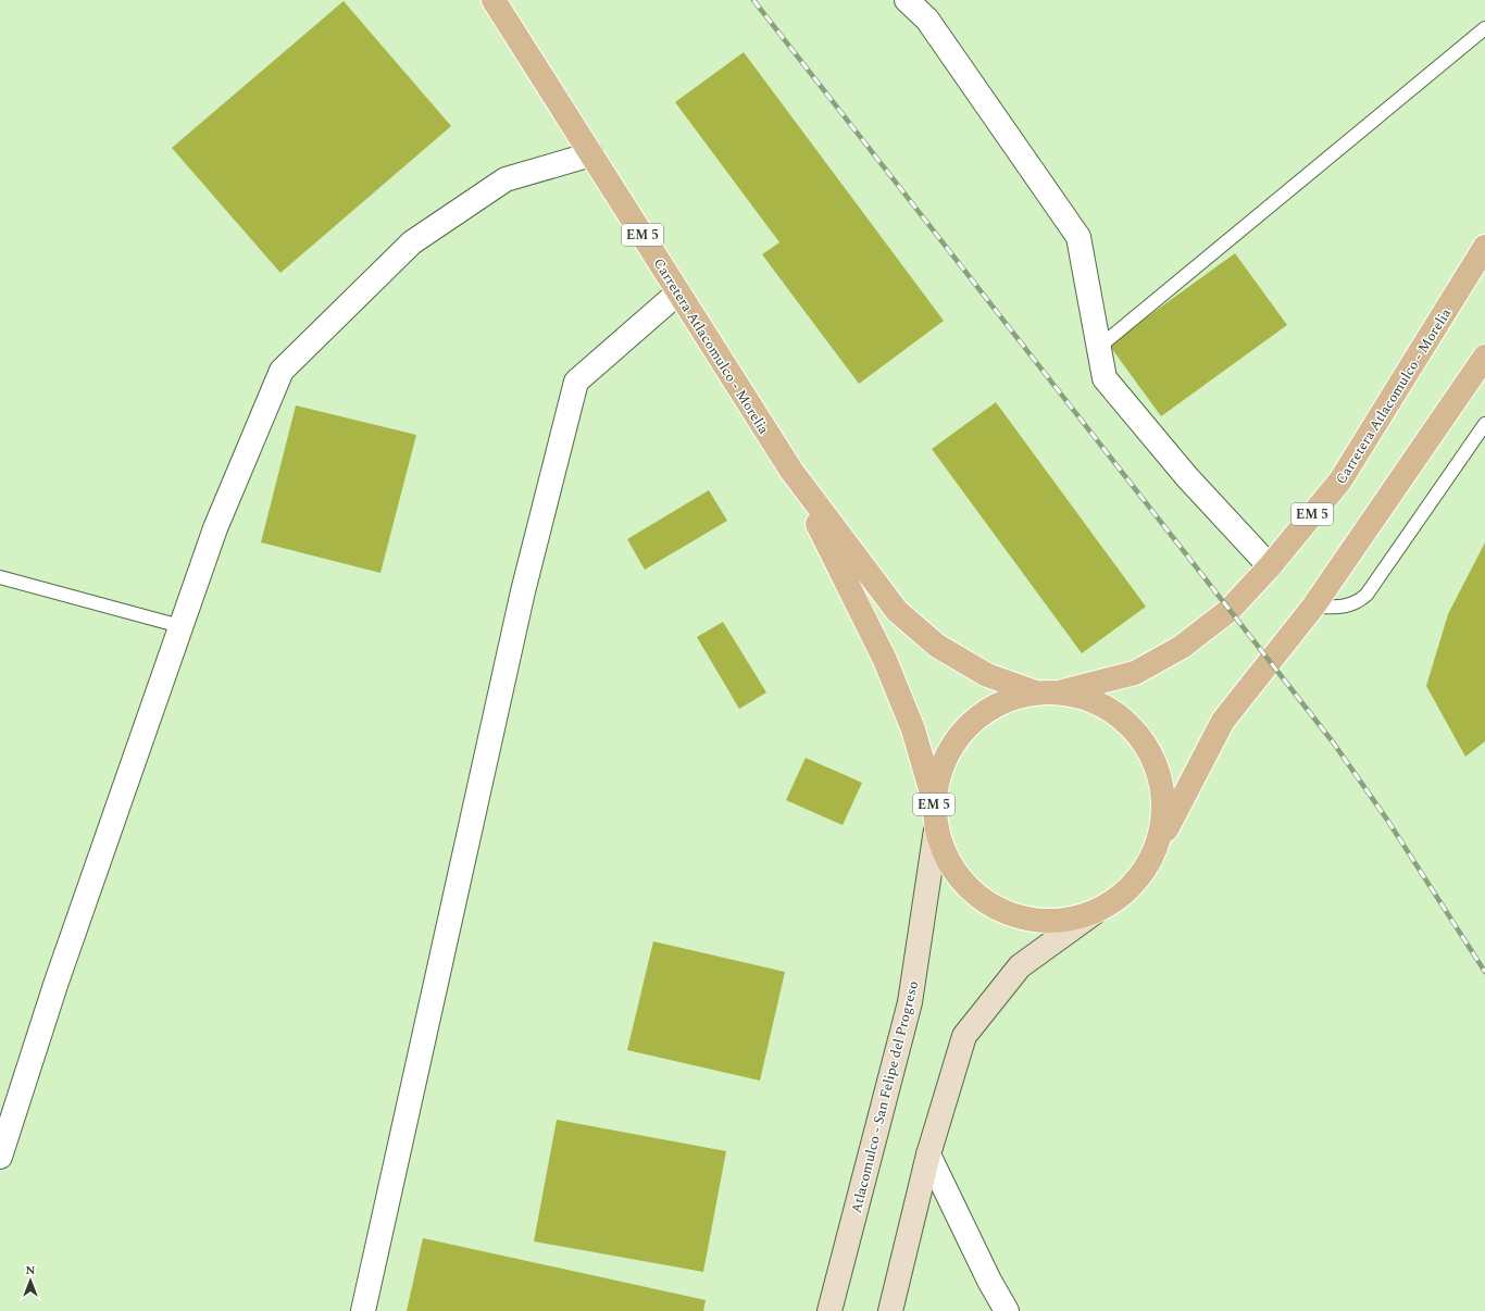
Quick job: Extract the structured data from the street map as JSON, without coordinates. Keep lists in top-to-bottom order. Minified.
{"streets":{"main road":["EM 5","Carretera Atlacomulco - Morelia","Atlacomulco - San Felipe del Progreso"]},"crossings":[["EM 5","Carretera Atlacomulco - Morelia"],["EM 5","Atlacomulco - San Felipe del Progreso"]],"north":"top"}
